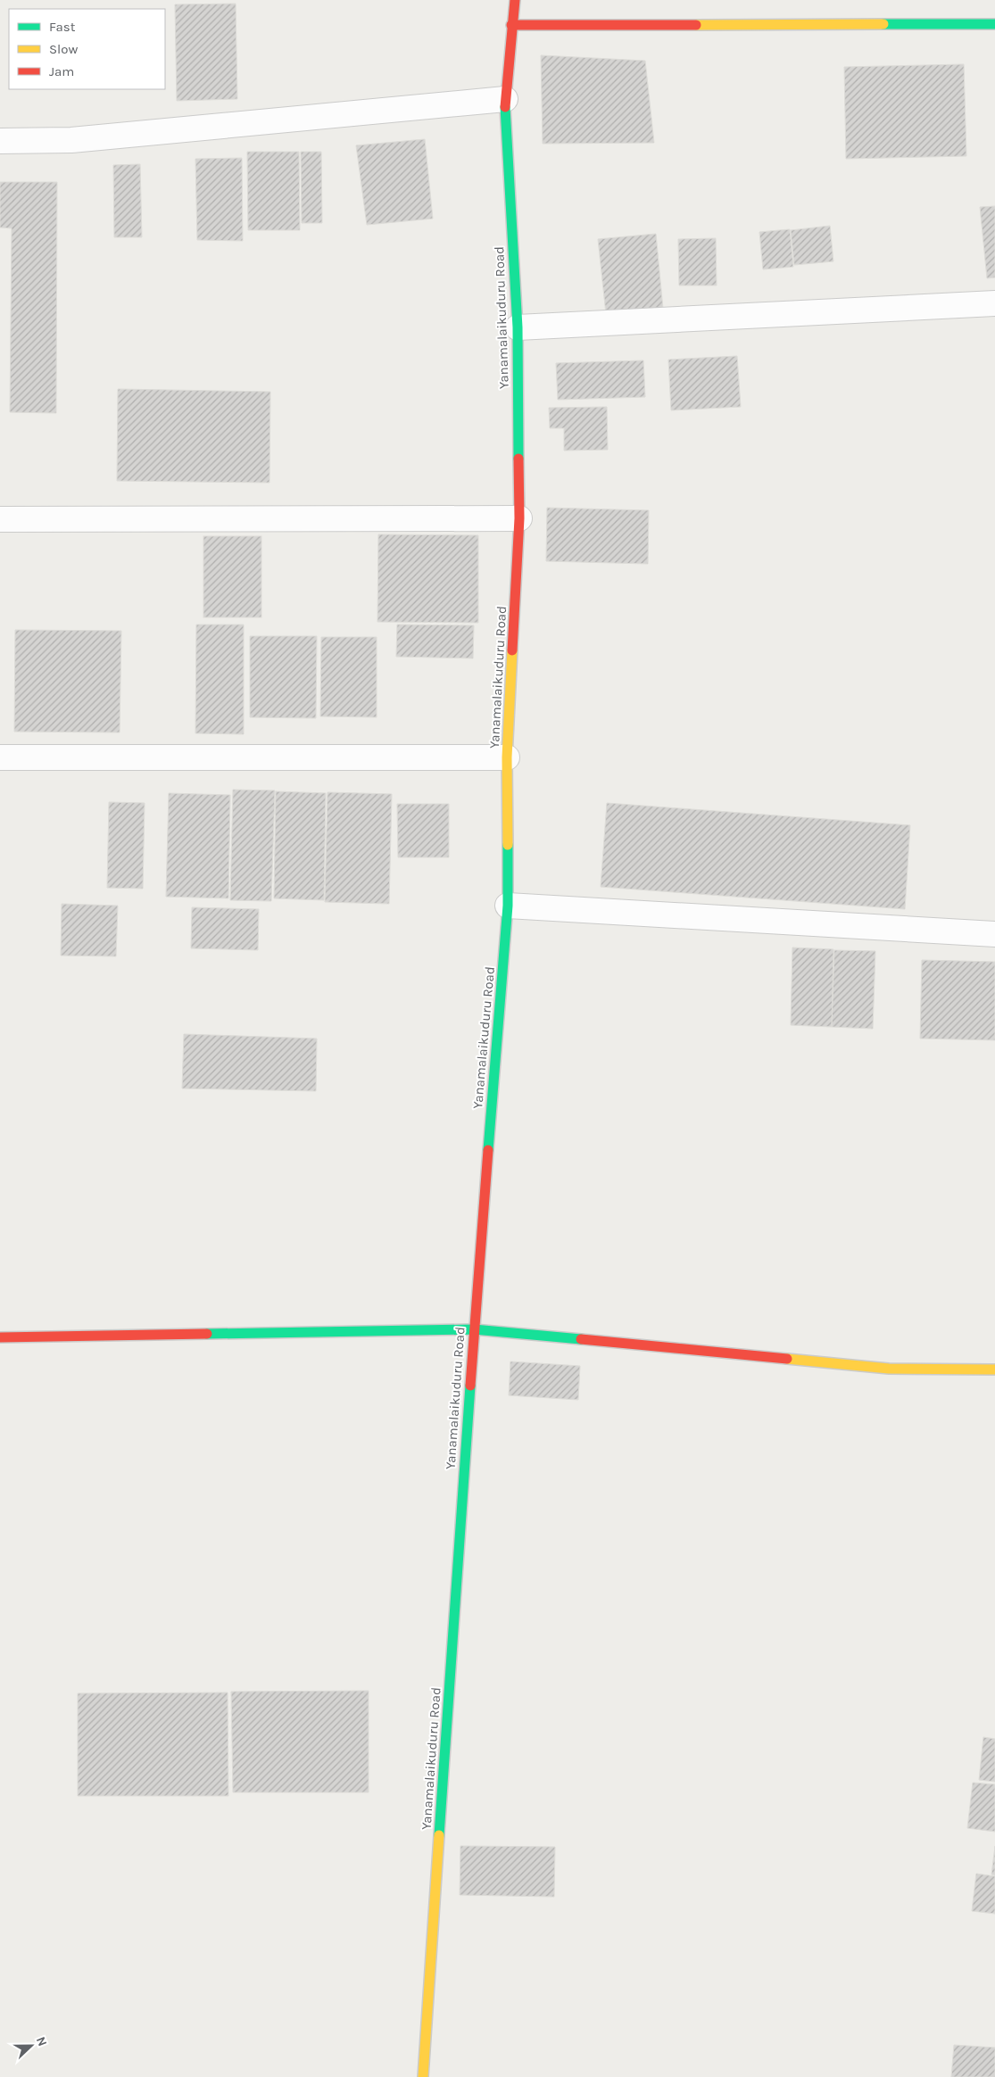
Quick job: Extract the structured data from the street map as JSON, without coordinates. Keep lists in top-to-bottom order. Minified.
{"streets":{"street":["Yanamalaikuduru Road"]},"legend":["Fast","Slow","Jam"],"north":"right"}
